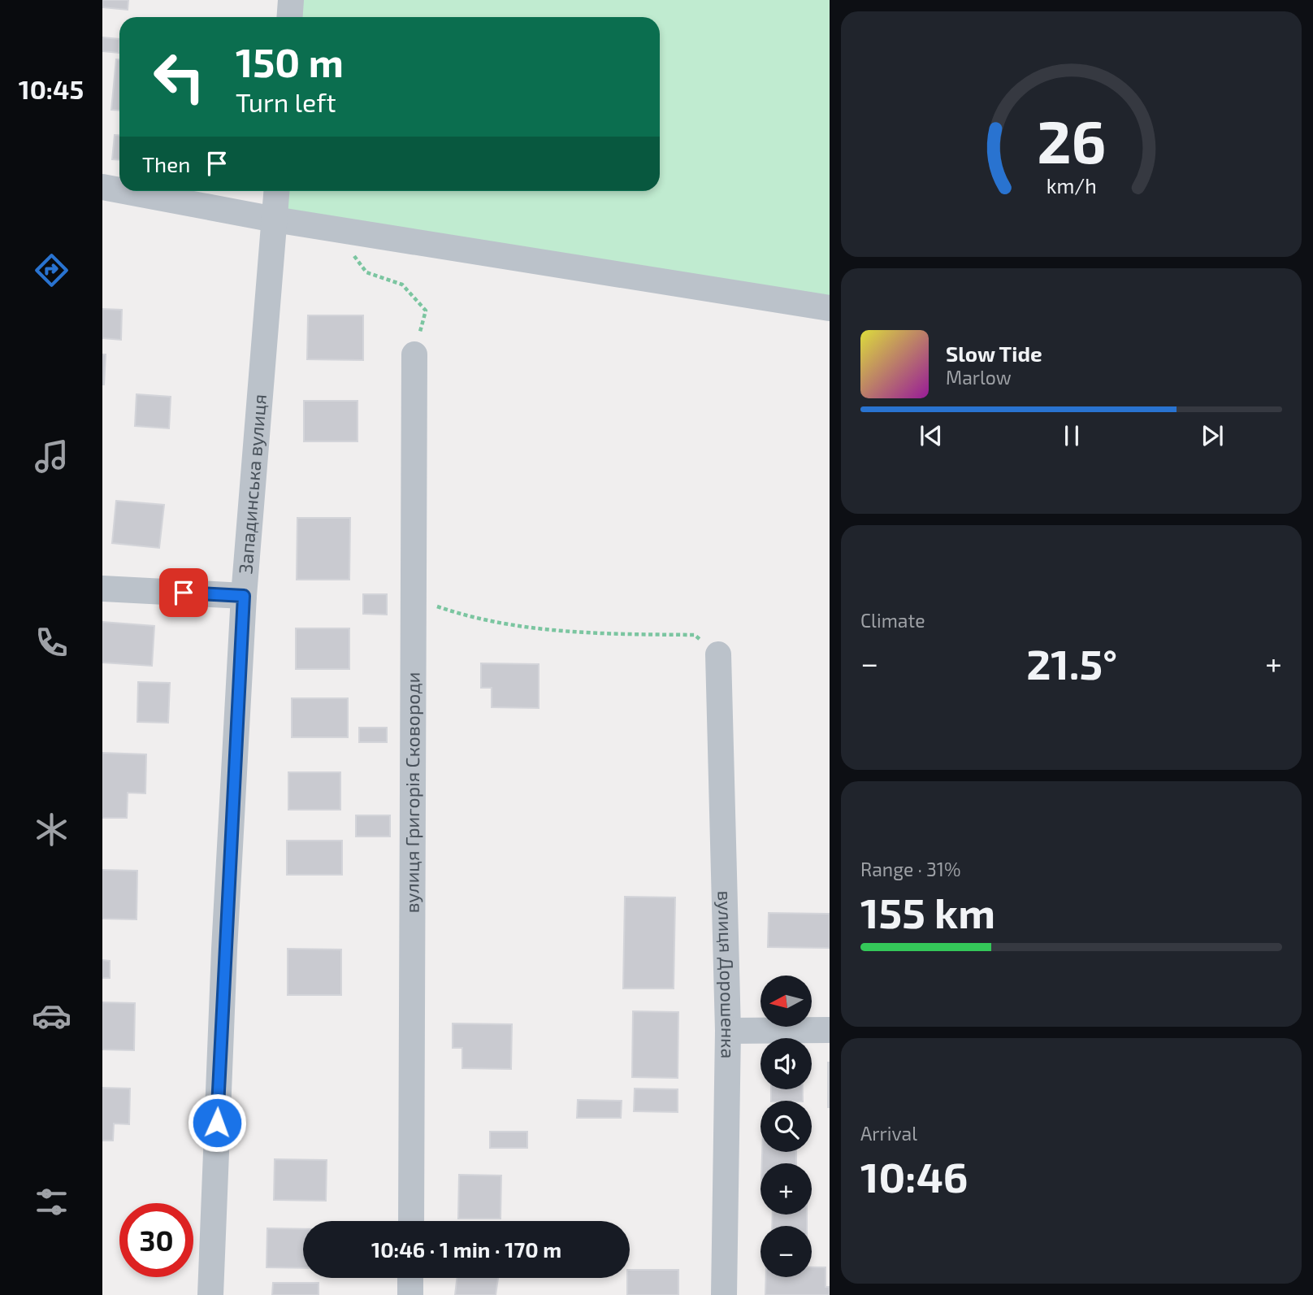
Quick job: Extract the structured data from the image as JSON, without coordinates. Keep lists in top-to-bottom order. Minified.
{"streets":{"street":["Западинська вулиця","вулиця Григорія Сковороди","вулиця Дорошенка"]},"north":"left","page":{"tabs":"10:45","turn":["150 m","Turn left"],"then":"Then","song":["Slow Tide","Marlow"],"tile":["Climate",["Range · 31%","155 km"],["Arrival","10:46"]],"heat":["−","21.5°","+"],"map_buttons":["+","−"],"limit":"30","trip":"10:46 · 1 min · 170 m","gauge":["26","km/h"]}}
